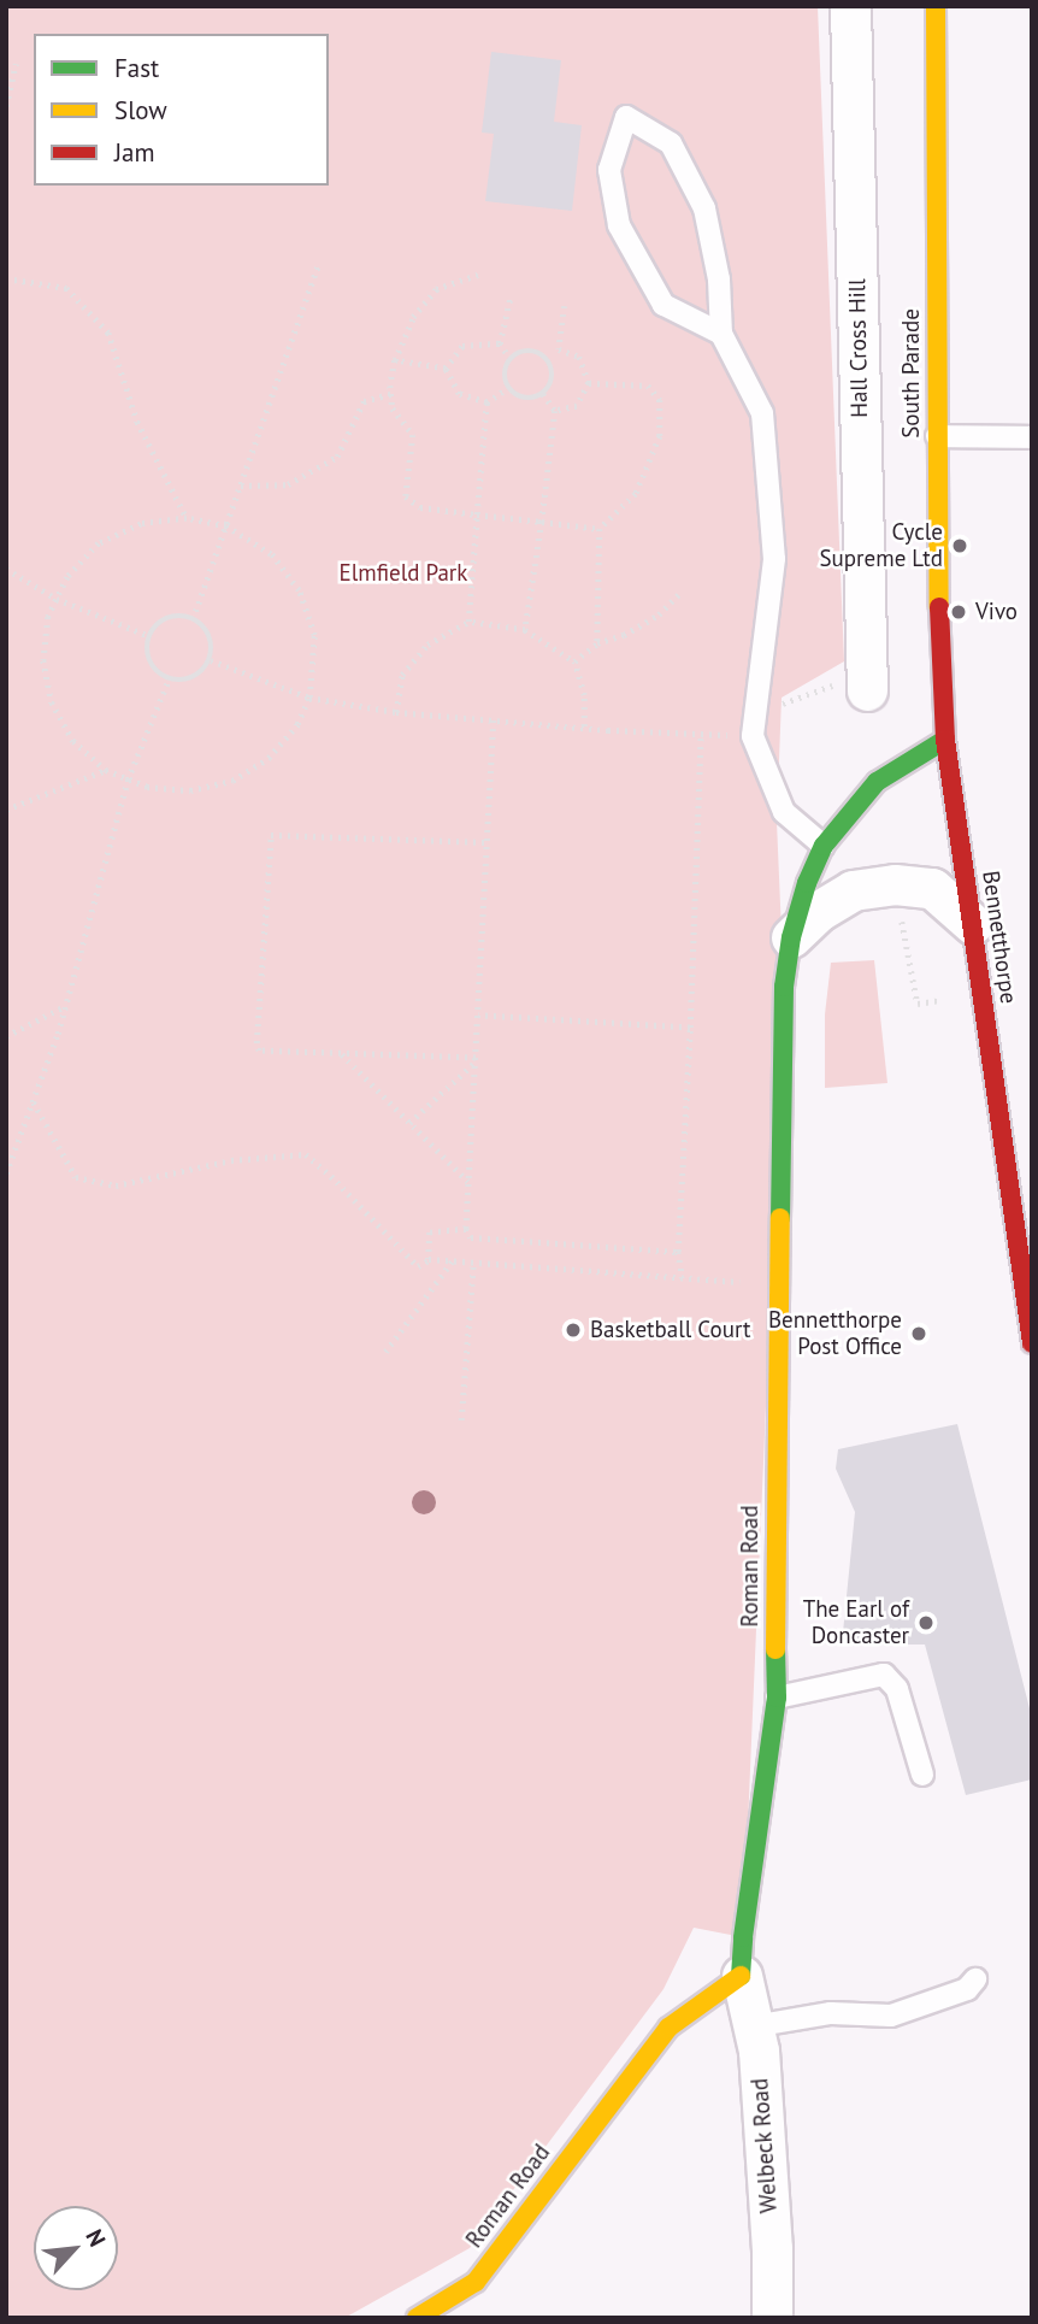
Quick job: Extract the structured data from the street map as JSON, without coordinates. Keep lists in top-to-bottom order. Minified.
{"streets":{"street":["Hall Cross Hill","South Parade","Bennetthorpe","Roman Road","Welbeck Road"]},"crossings":[["South Parade","Bennetthorpe"],["South Parade","Roman Road"],["Bennetthorpe","Roman Road"],["Roman Road","Welbeck Road"]],"parks":["Elmfield Park"],"places":["Cycle Supreme Ltd","Vivo","Basketball Court","Bennetthorpe Post Office","The Earl of Doncaster"],"legend":["Fast","Slow","Jam"],"north":"top right"}
